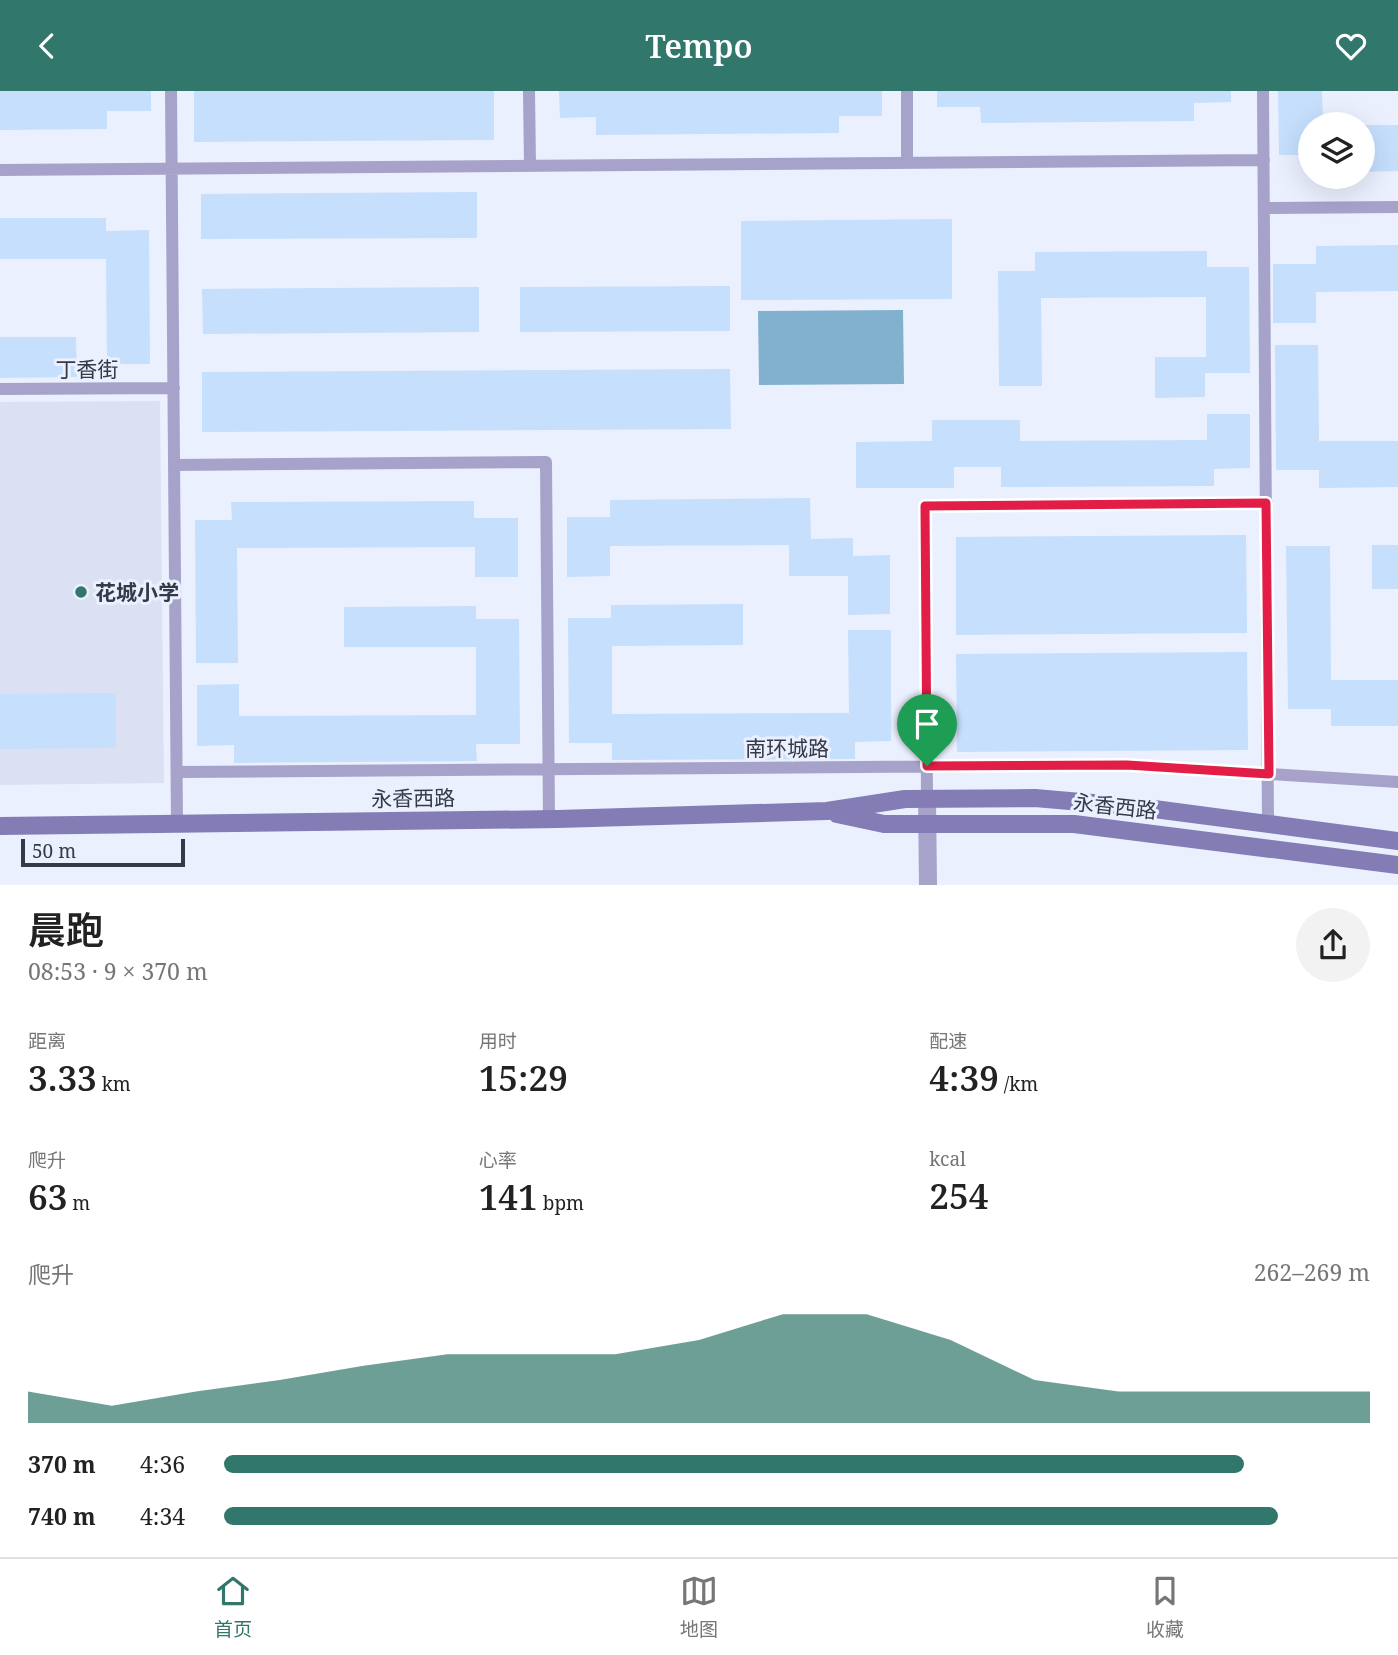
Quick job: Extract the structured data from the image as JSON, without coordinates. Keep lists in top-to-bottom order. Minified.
{"streets":{"main road":["永香西路"],"lane":["丁香街","南环城路"]},"places":["花城小学"],"scale_bar":"50 m","page":{"header":"Tempo","scale":"50 m","heading":["晨跑","08:53 · 9 × 370 m"],"stats":[["距离","3.33 km"],["用时","15:29"],["配速","4:39 /km"],["爬升","63 m"],["心率","141 bpm"],["kcal","254"]],"chart":["爬升","262–269 m"],"list":[{"name":"370 m","note":"4:36"},{"name":"740 m","note":"4:34"}],"tabs":["首页","地图","收藏"]}}
